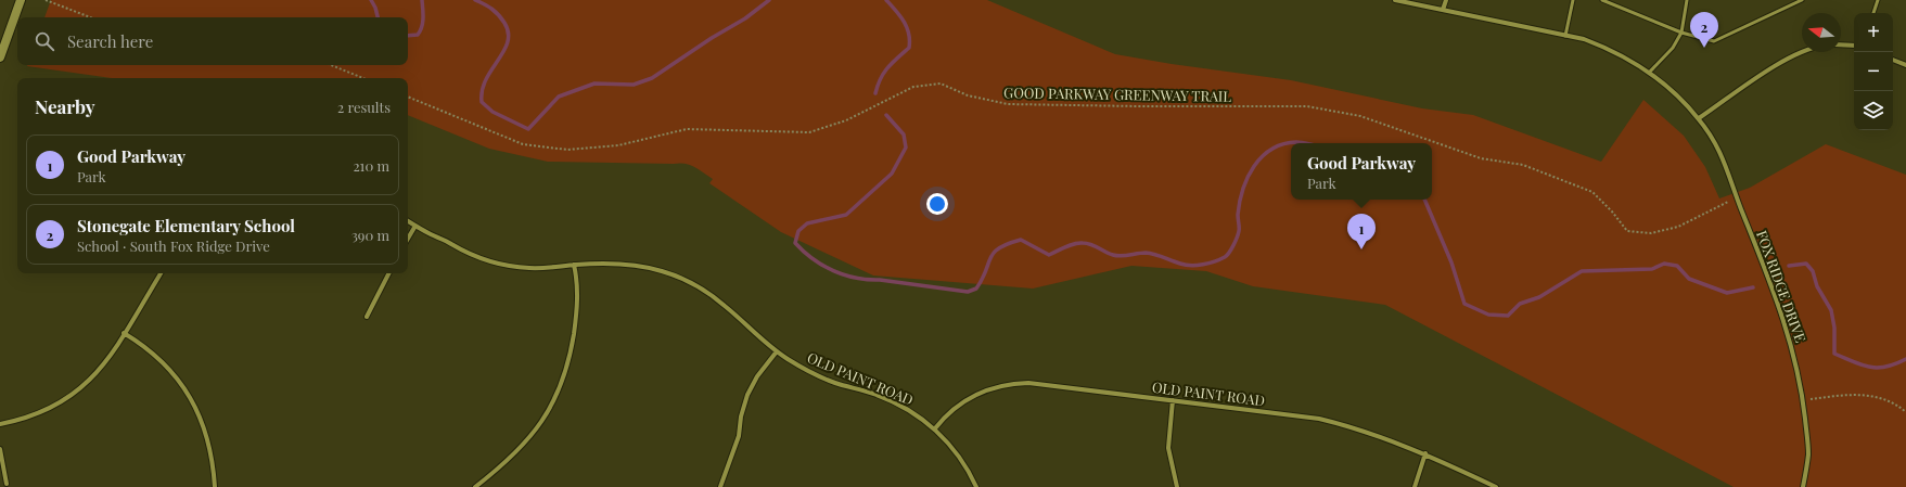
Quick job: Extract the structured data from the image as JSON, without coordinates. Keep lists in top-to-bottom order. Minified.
{"streets":{"street":["FOX RIDGE DRIVE","OLD PAINT ROAD"],"path":["GOOD PARKWAY GREENWAY TRAIL"]},"crossings":[["GOOD PARKWAY GREENWAY TRAIL","FOX RIDGE DRIVE"]],"north":"left","page":{"pins":["2","1"],"map_buttons":["+","−"],"search":"Search here","heading":["Nearby","2 results"],"list":[{"mark":"1","name":"Good Parkway","note":"Park","value":"210 m"},{"mark":"2","name":"Stonegate Elementary School","note":"School · South Fox Ridge Drive","value":"390 m"}],"popup":["Good Parkway","Park"]}}
